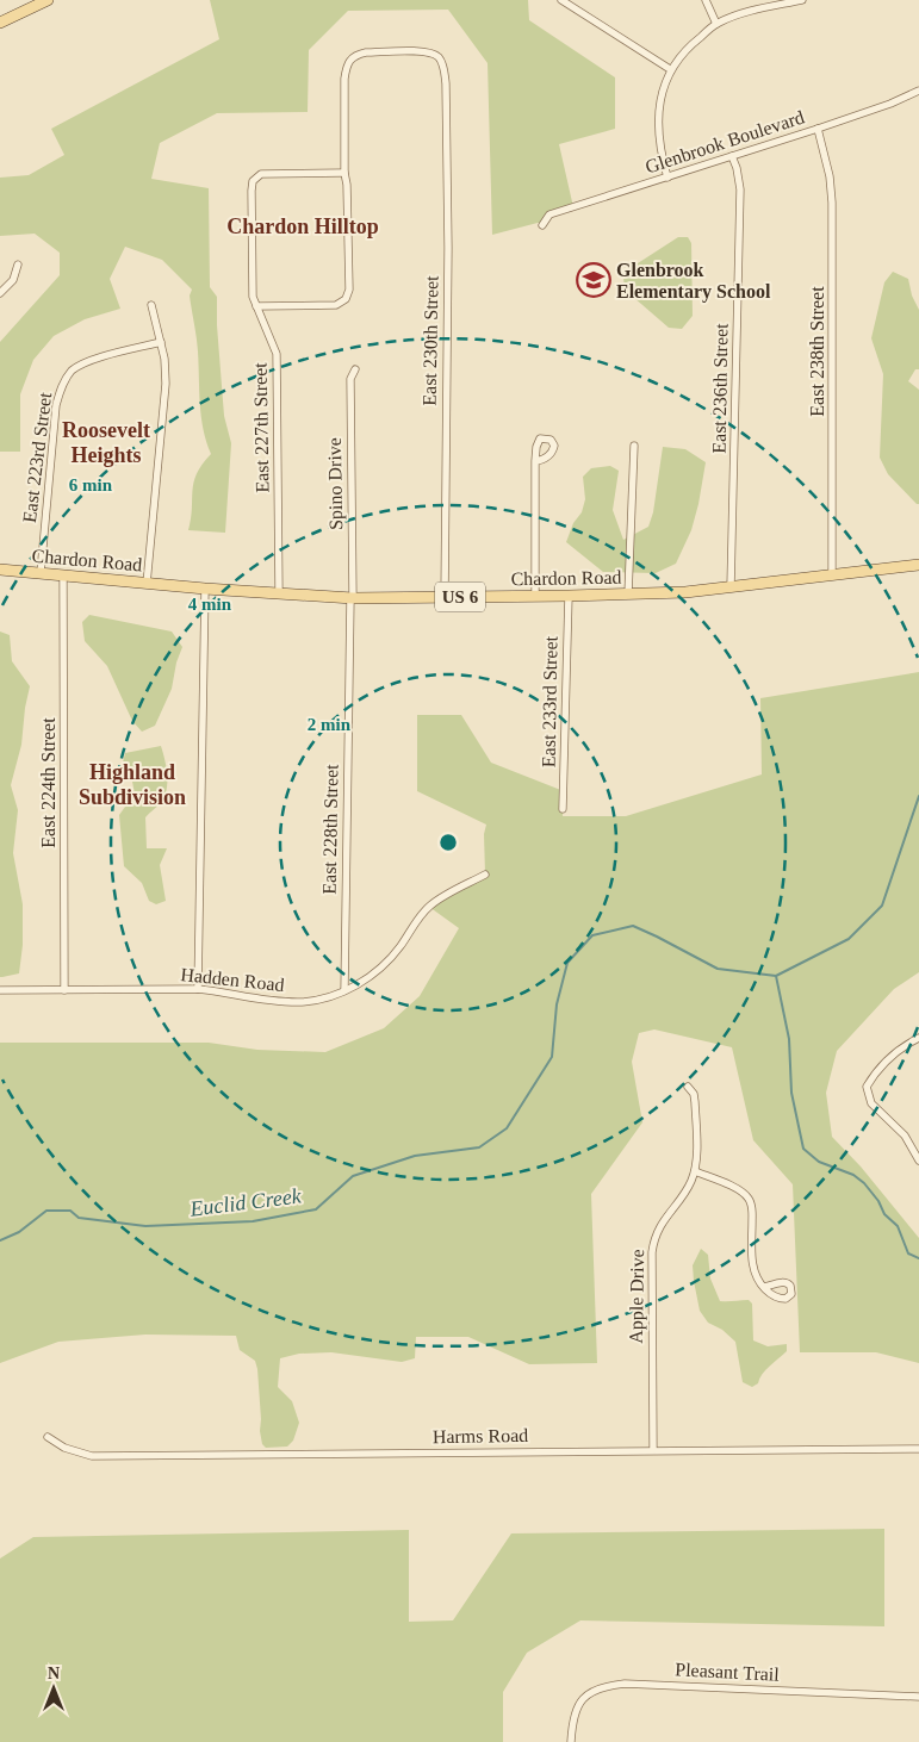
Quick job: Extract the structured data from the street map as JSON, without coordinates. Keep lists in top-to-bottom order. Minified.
{"streets":{"main road":["Chardon Road","US 6"],"street":["Glenbrook Boulevard","East 230th Street","East 238th Street","East 236th Street","East 227th Street","East 223rd Street","Spino Drive","East 233rd Street","East 224th Street","East 228th Street","Hadden Road","Apple Drive","Harms Road","Pleasant Trail"]},"crossings":[["Glenbrook Boulevard","East 238th Street"],["Glenbrook Boulevard","East 236th Street"],["East 230th Street","East 227th Street"],["East 230th Street","Chardon Road"],["East 238th Street","Chardon Road"],["East 236th Street","Chardon Road"],["East 227th Street","Chardon Road"],["East 223rd Street","Chardon Road"],["Spino Drive","Chardon Road"],["Spino Drive","East 228th Street"],["Chardon Road","East 233rd Street"],["Chardon Road","East 224th Street"],["Chardon Road","East 228th Street"],["East 224th Street","Hadden Road"],["East 228th Street","Hadden Road"],["Apple Drive","Harms Road"]],"districts":["Chardon Hilltop","Roosevelt Heights","Highland Subdivision"],"water":["Euclid Creek"],"places":{"school or university":["Glenbrook Elementary School"]},"north":"top","rings":["6 min","4 min","2 min"]}
